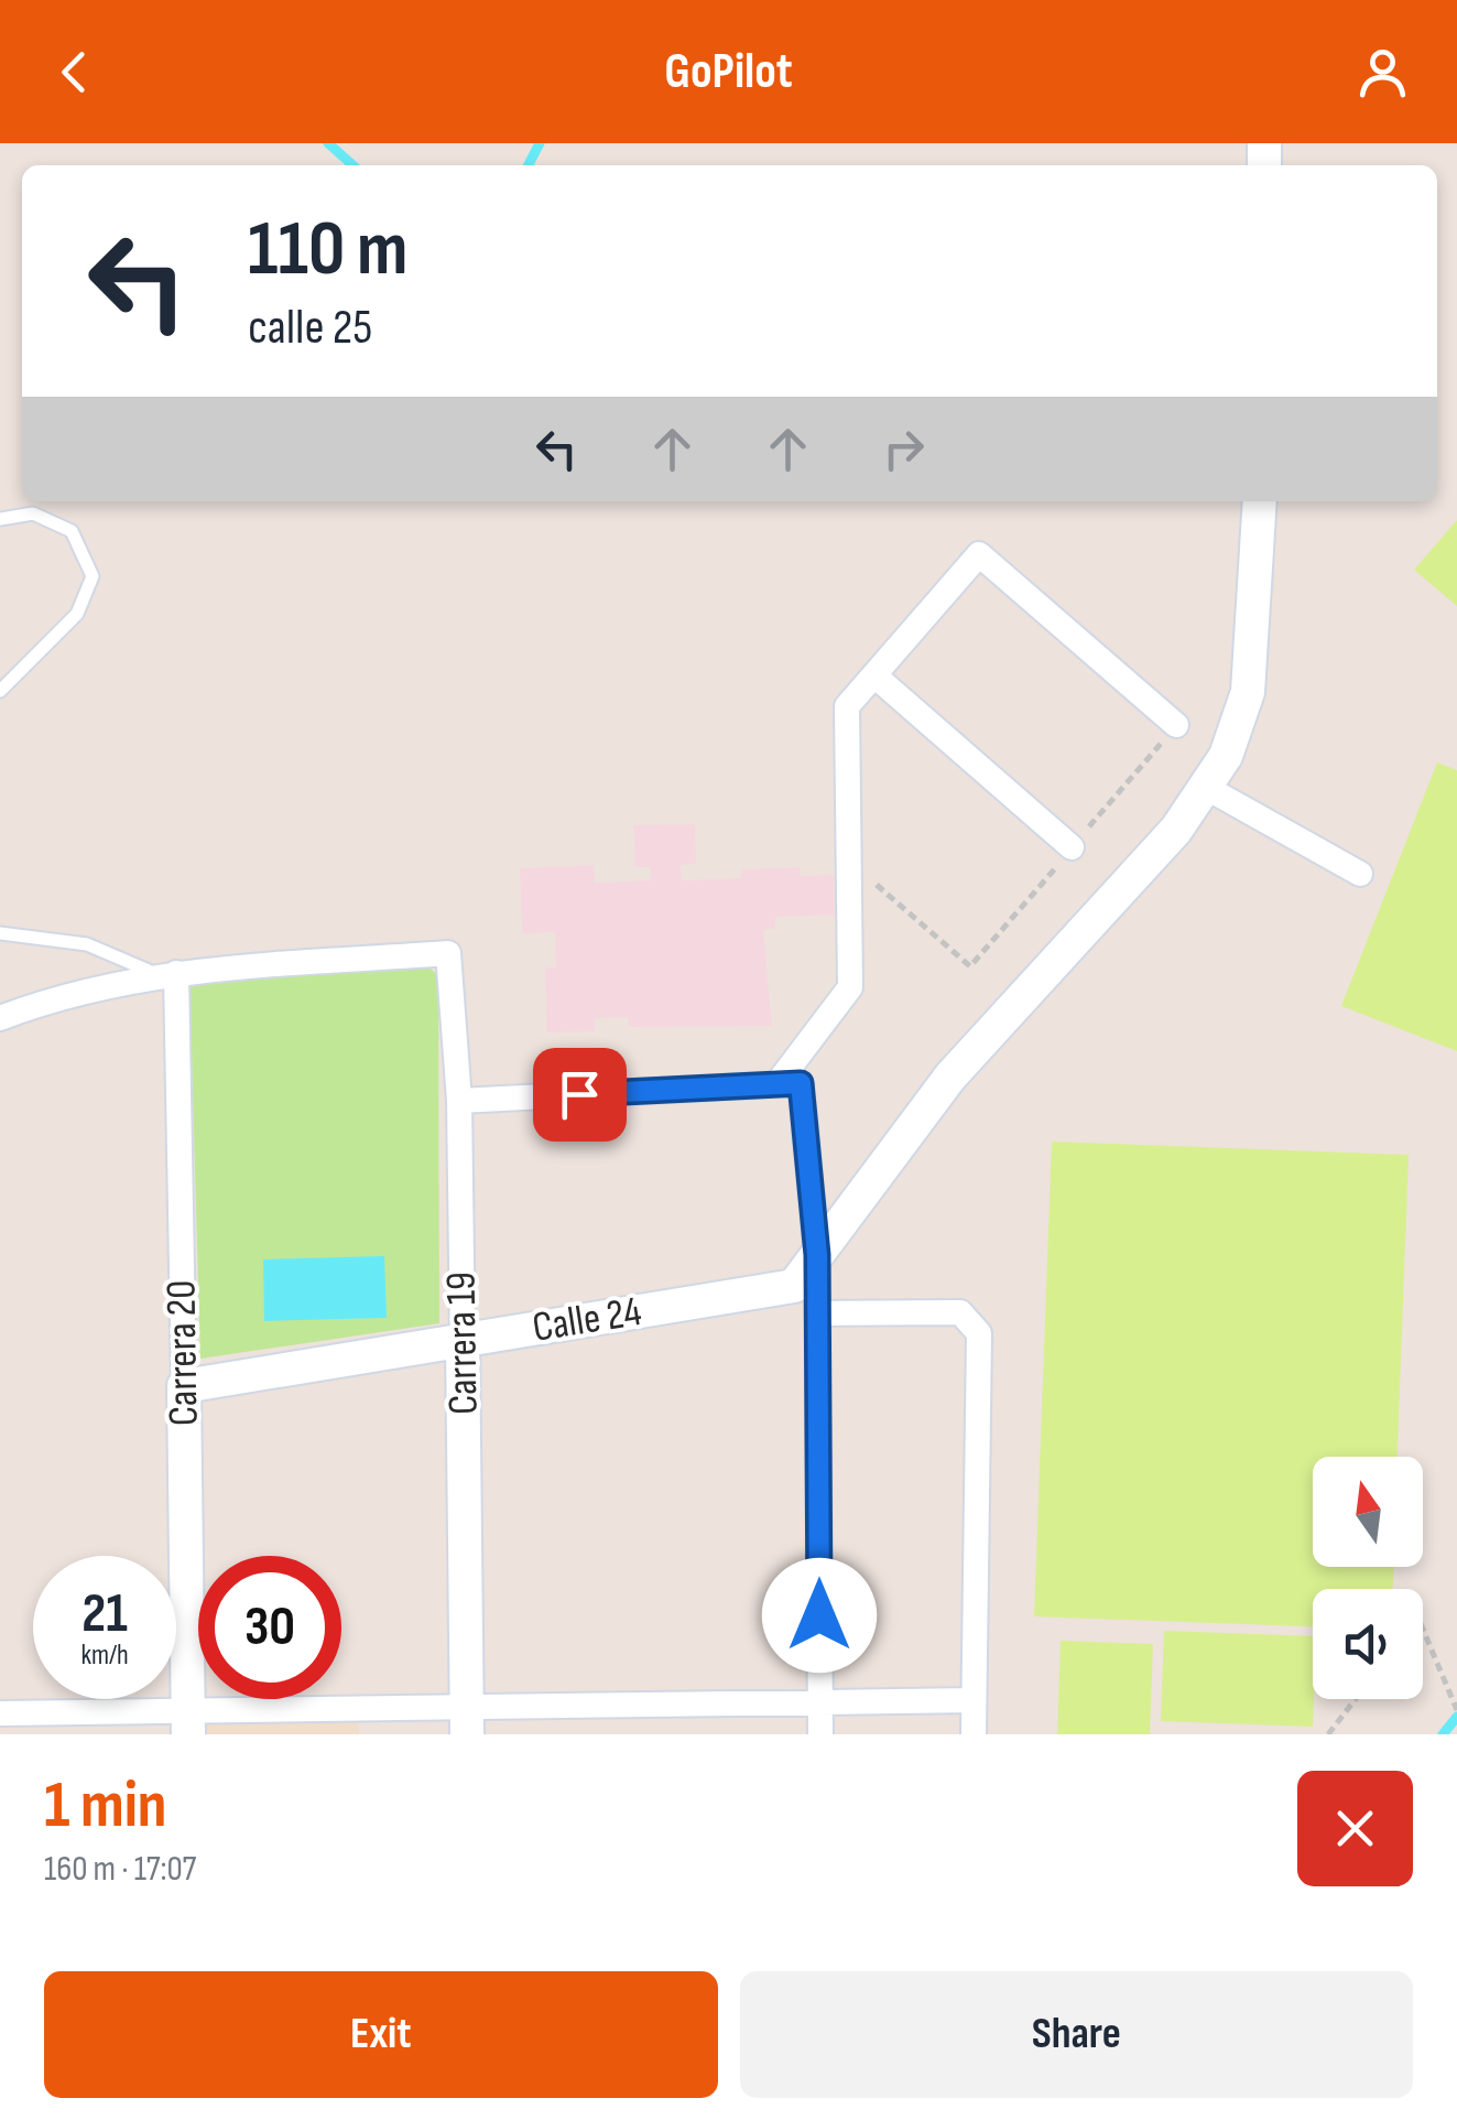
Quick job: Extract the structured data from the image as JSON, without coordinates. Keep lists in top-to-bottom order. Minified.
{"streets":{"main road":["Calle 24","Carrera 19","Carrera 20"]},"crossings":[["Calle 24","Carrera 19"],["Calle 24","Carrera 20"],["Carrera 19","Carrera 20"]],"north":"top","page":{"header":"GoPilot","turn":["110 m","calle 25"],"speed":"21 km/h","limit":"30","heading":["1 min","160 m · 17:07"],"buttons":["Exit","Share"]}}
